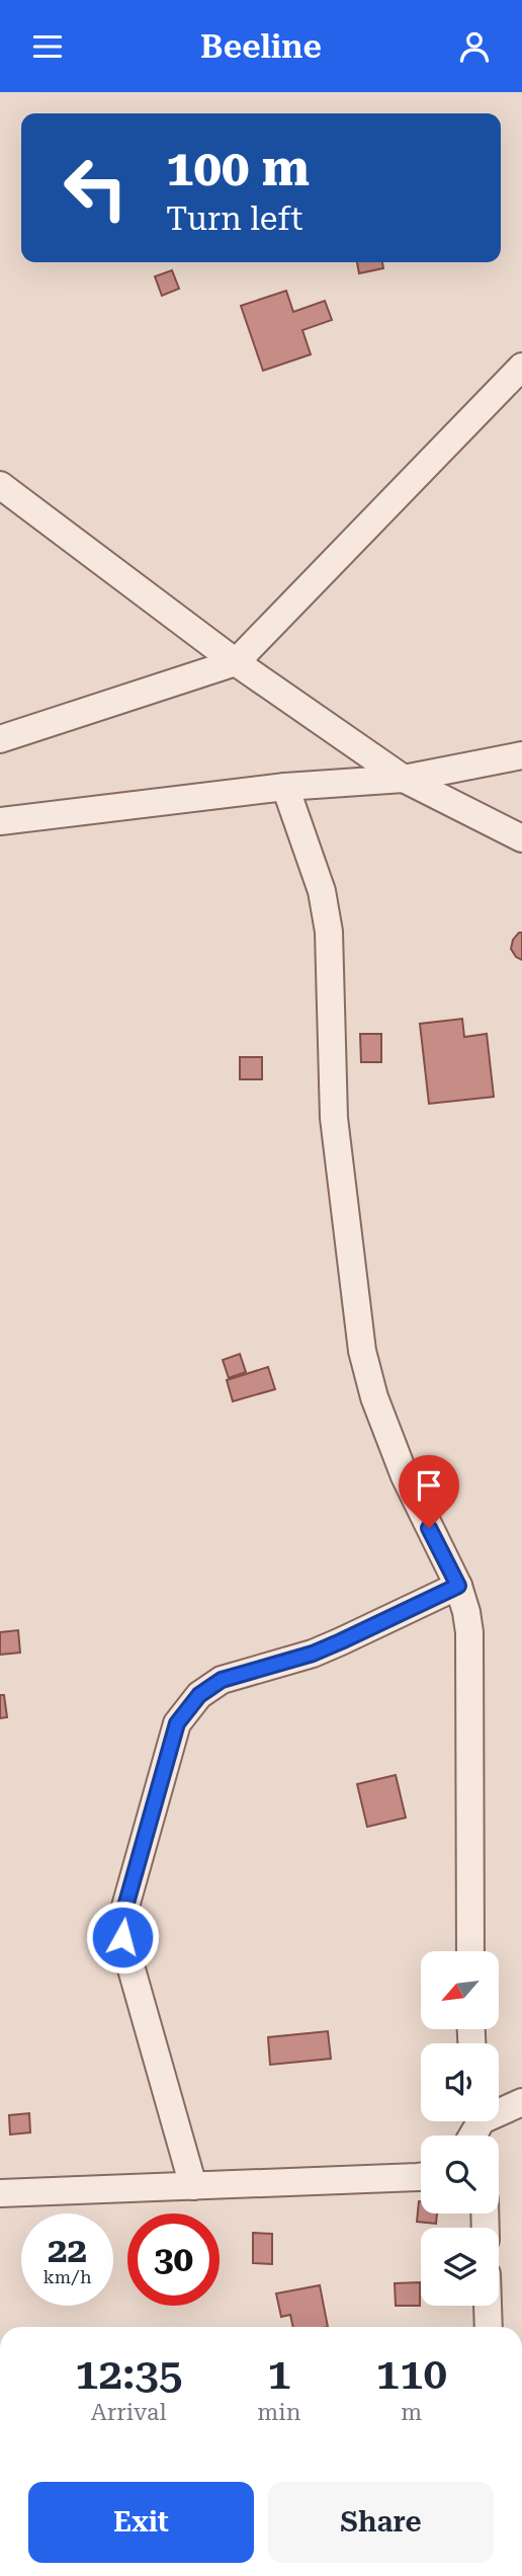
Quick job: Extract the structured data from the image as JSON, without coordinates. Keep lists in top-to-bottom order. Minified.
{"north":"bottom left","page":{"header":"Beeline","turn":["100 m","Turn left"],"speed":"22 km/h","limit":"30","eta":["12:35","Arrival","1","min","110","m"],"buttons":["Exit","Share"]}}
